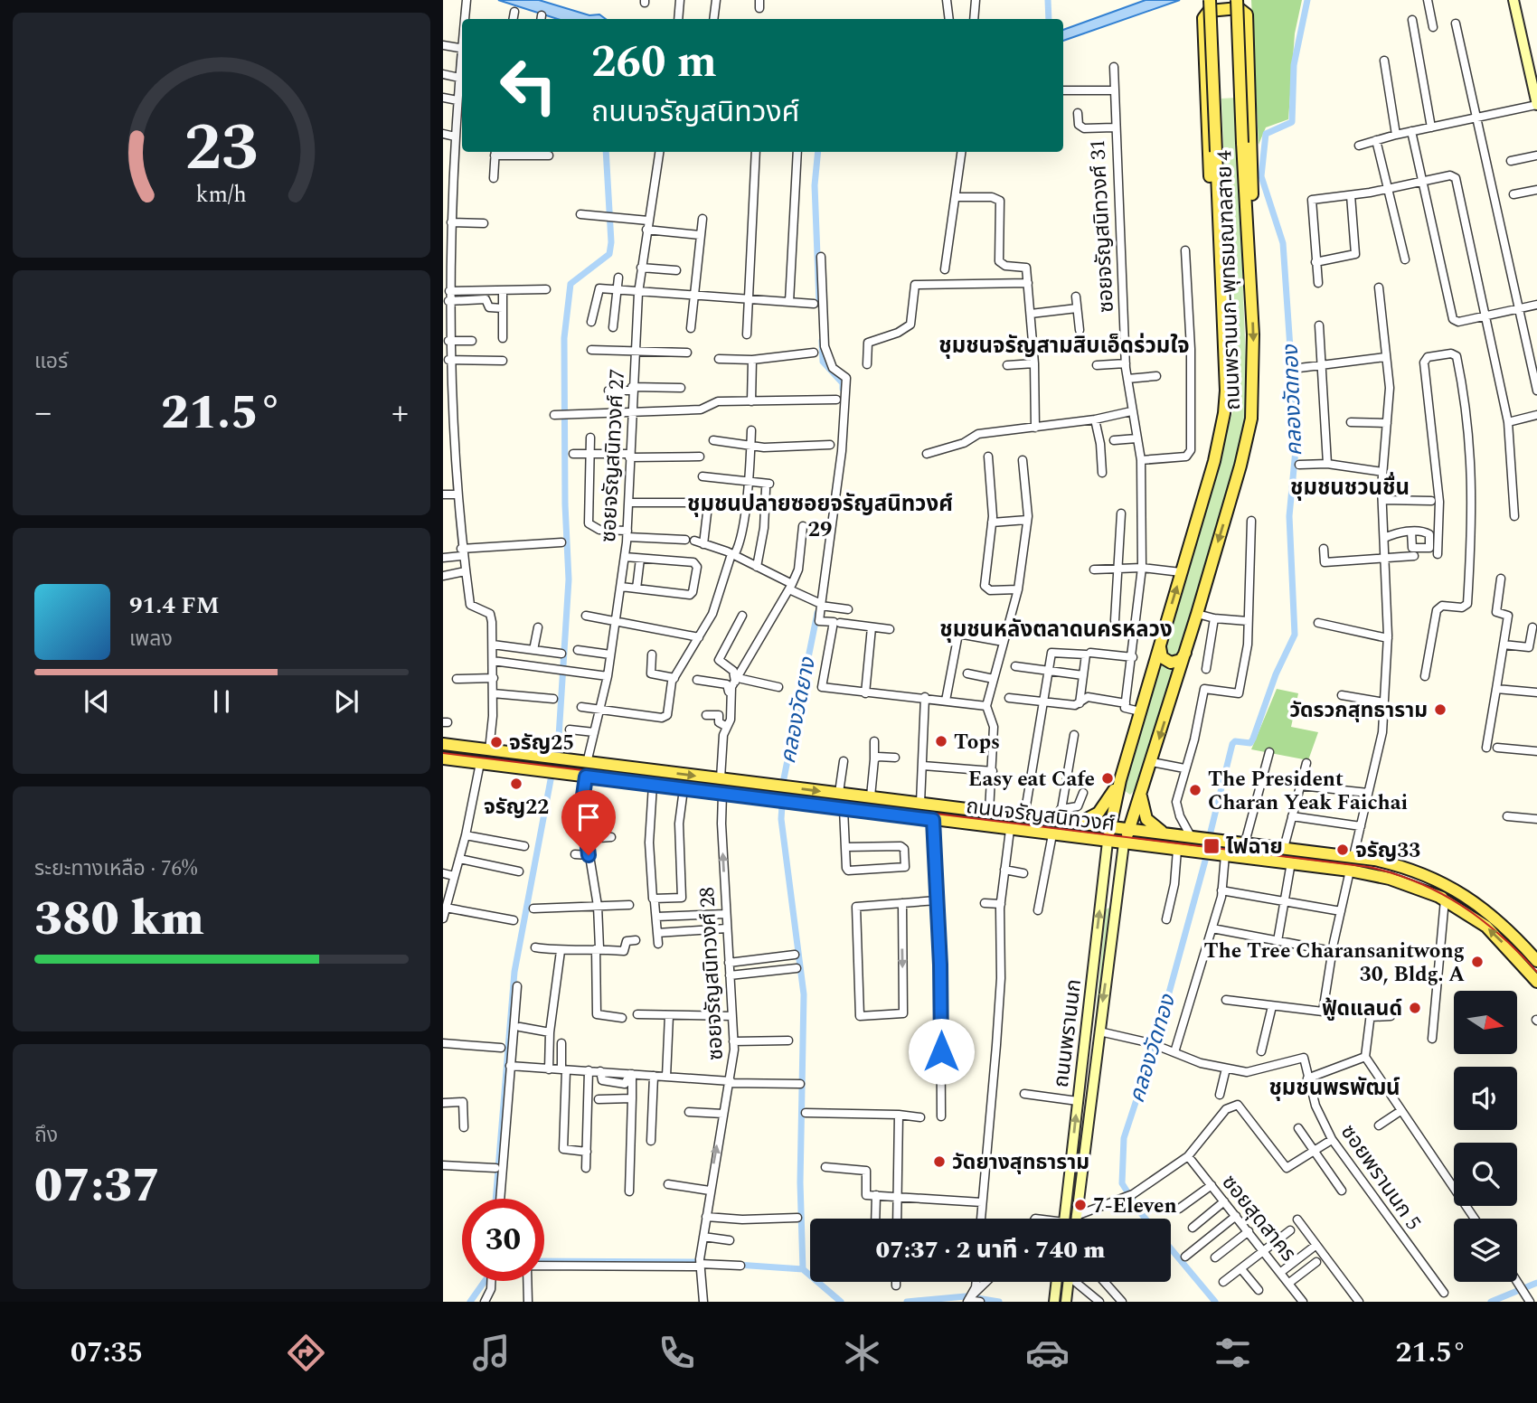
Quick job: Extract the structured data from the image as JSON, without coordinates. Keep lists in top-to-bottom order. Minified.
{"streets":{"main road":["ถนนพรานนก-พุทธมณฑลสาย 4","ถนนจรัญสนิทวงศ์","ถนนพรานนก"],"street":["ซอยจรัญสนิทวงศ์ 31","ซอยจรัญสนิทวงศ์ 27","ซอยจรัญสนิทวงศ์ 28","ซอยพรานนก 5","ซอยสุดสาคร"]},"crossings":[["ถนนพรานนก-พุทธมณฑลสาย 4","ถนนจรัญสนิทวงศ์"],["ถนนพรานนก-พุทธมณฑลสาย 4","ถนนพรานนก"],["ซอยจรัญสนิทวงศ์ 27","ถนนจรัญสนิทวงศ์"],["ถนนจรัญสนิทวงศ์","ซอยจรัญสนิทวงศ์ 28"],["ถนนจรัญสนิทวงศ์","ถนนพรานนก"],["ถนนพรานนก","ซอยพรานนก 5"]],"one_way":["ซอยจรัญสนิทวงศ์ 28"],"districts":["ชุมชนจรัญสามสิบเอ็ดร่วมใจ","ชุมชนชวนชื่น","ชุมชนปลายซอยจรัญสนิทวงศ์ 29","ชุมชนหลังตลาดนครหลวง","ชุมชนพรพัฒน์"],"water":["คลองวัดทอง","คลองวัดยาง"],"places":{"other":["วัดรวกสุทธาราม","Tops","จรัญ25","Easy eat Cafe","จรัญ22","The President Charan Yeak Faichai","จรัญ33","The Tree Charansanitwong 30, Bldg. A","ฟู้ดแลนด์","วัดยางสุทธาราม","7-Eleven"],"transit":["ไฟฉาย"]},"north":"right","page":{"turn":["260 m","ถนนจรัญสนิทวงศ์"],"tile":["แอร์",["ระยะทางเหลือ · 76%","380 km"],["ถึง","07:37"]],"heat":["−","21.5°","+"],"song":["91.4 FM","เพลง"],"limit":"30","trip":"07:37 · 2 นาที · 740 m","tabs":["07:35","21.5°"],"gauge":["23","km/h"]}}
